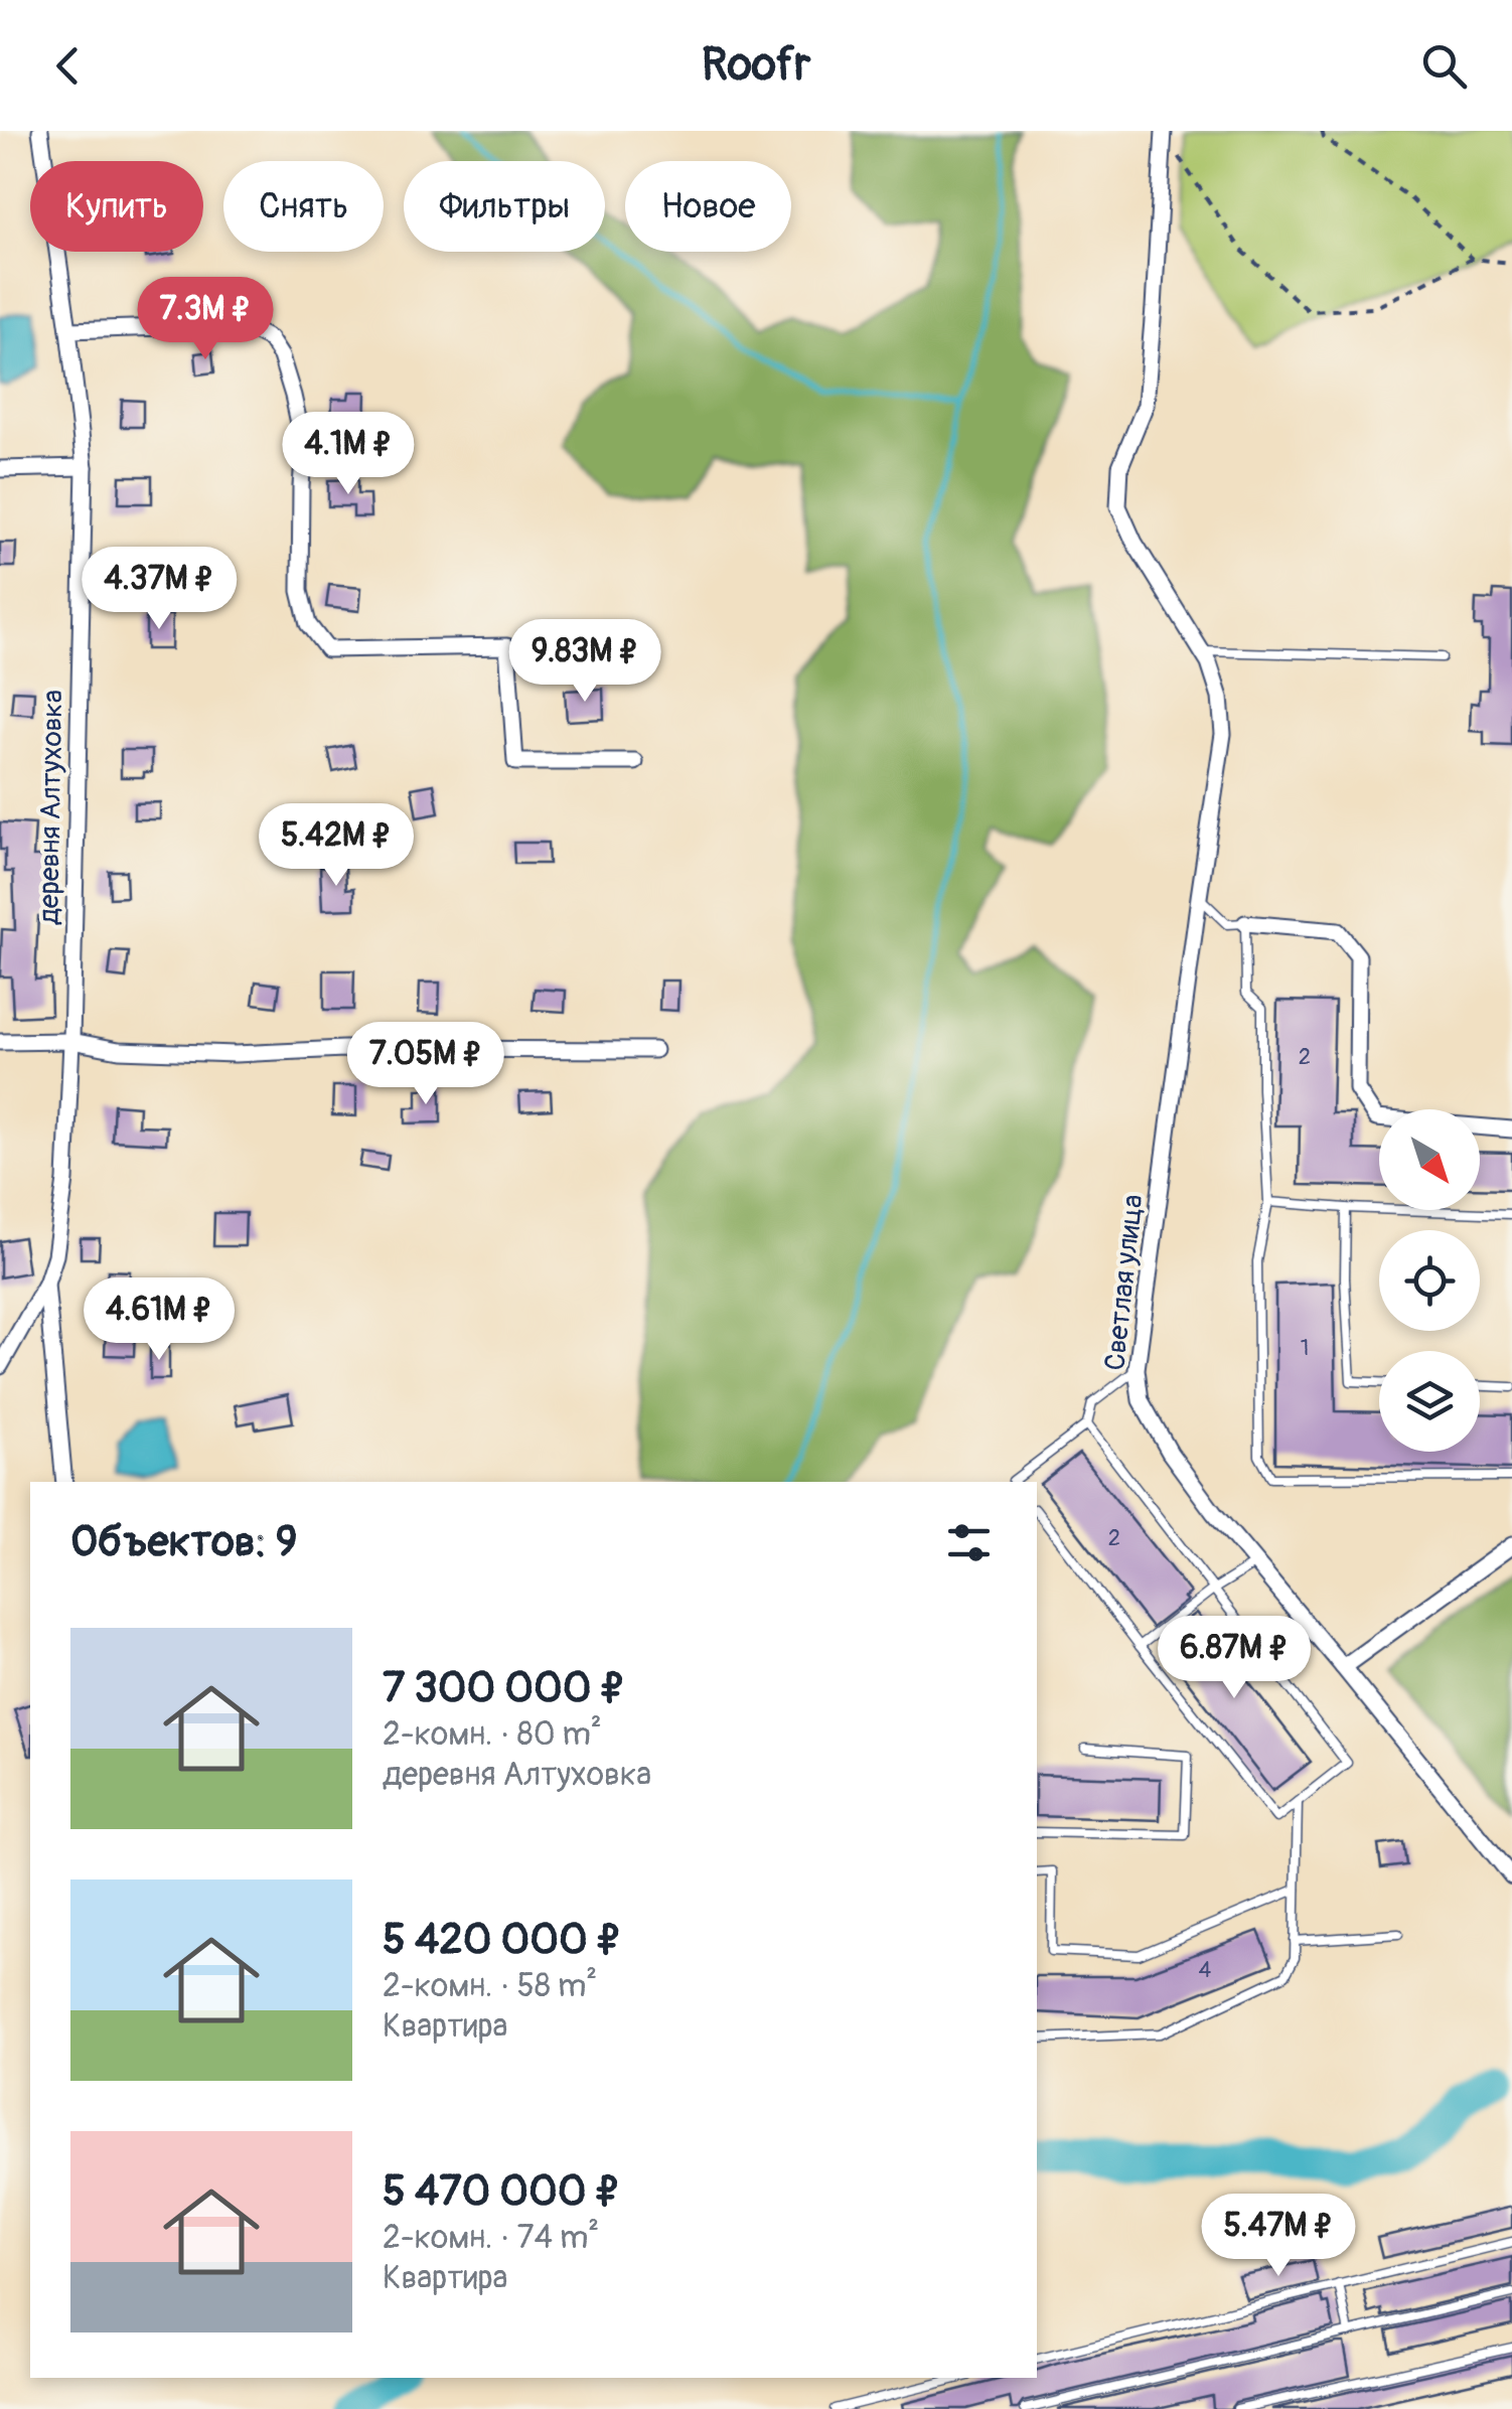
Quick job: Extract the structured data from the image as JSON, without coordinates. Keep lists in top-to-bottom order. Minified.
{"streets":{"street":["деревня Алтуховка","Светлая улица"]},"house_numbers":["2","1","2","4"],"north":"bottom right","page":{"header":"Roofr","chip":["Купить","Снять","Фильтры","Новое"],"price":["7.3M ₽","4.1M ₽","4.37M ₽","9.83M ₽","5.42M ₽","7.05M ₽","4.61M ₽","6.87M ₽","5.47M ₽"],"heading":"Объектов: 9","list":[{"name":"7 300 000 ₽","note":"2-комн. · 80 m² · деревня Алтуховка"},{"name":"5 420 000 ₽","note":"2-комн. · 58 m² · Квартира"},{"name":"5 470 000 ₽","note":"2-комн. · 74 m² · Квартира"}]}}
